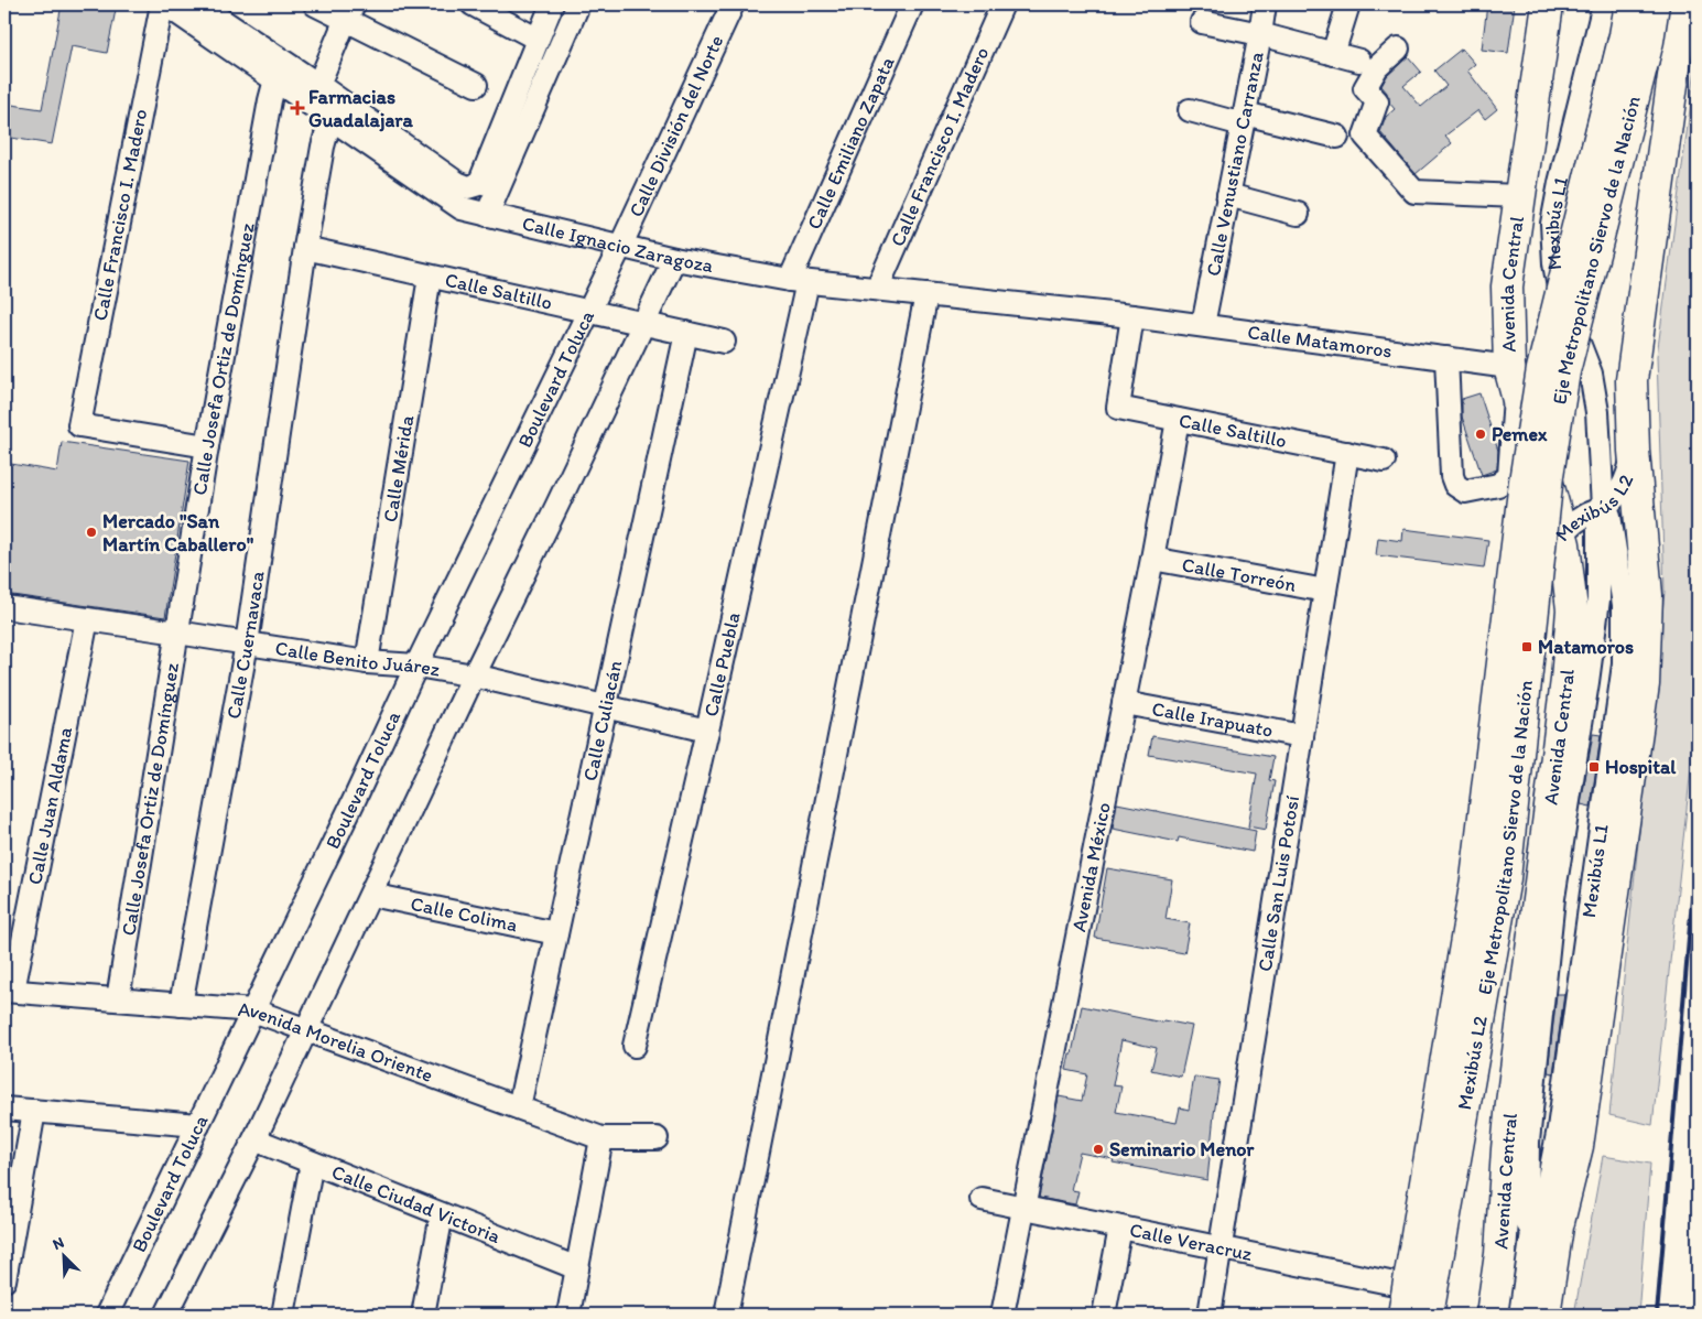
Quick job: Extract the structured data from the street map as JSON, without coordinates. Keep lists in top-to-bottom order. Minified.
{"streets":{"highway":["Eje Metropolitano Siervo de la Nación","Avenida Central"],"street":["Calle División del Norte","Calle Emiliano Zapata","Calle Francisco I. Madero","Calle Venustiano Carranza","Mexibús L1","Calle Ignacio Zaragoza","Calle Saltillo","Calle Matamoros","Calle Josefa Ortiz de Domínguez","Boulevard Toluca","Calle Mérida","Mexibús L2","Calle Torreón","Calle Cuernavaca","Calle Benito Juárez","Calle Puebla","Calle Irapuato","Calle Culiacán","Calle Juan Aldama","Avenida México","Calle San Luis Potosí","Calle Colima","Avenida Morelia Oriente","Calle Ciudad Victoria","Calle Veracruz"]},"crossings":[["Calle División del Norte","Calle Ignacio Zaragoza"],["Calle División del Norte","Boulevard Toluca"],["Calle Emiliano Zapata","Calle Ignacio Zaragoza"],["Calle Emiliano Zapata","Calle Puebla"],["Calle Francisco I. Madero","Calle Ignacio Zaragoza"],["Calle Francisco I. Madero","Calle Josefa Ortiz de Domínguez"],["Calle Venustiano Carranza","Calle Matamoros"],["Mexibús L1","Mexibús L2"],["Calle Ignacio Zaragoza","Calle Saltillo"],["Calle Ignacio Zaragoza","Calle Matamoros"],["Calle Ignacio Zaragoza","Calle Josefa Ortiz de Domínguez"],["Calle Ignacio Zaragoza","Boulevard Toluca"],["Calle Ignacio Zaragoza","Calle Cuernavaca"],["Calle Ignacio Zaragoza","Calle Puebla"],["Avenida Central","Calle Matamoros"],["Avenida Central","Mexibús L2"],["Calle Saltillo","Calle Matamoros"],["Calle Saltillo","Boulevard Toluca"],["Calle Saltillo","Calle Mérida"],["Calle Saltillo","Calle Cuernavaca"],["Calle Saltillo","Calle Culiacán"],["Calle Saltillo","Avenida México"],["Calle Saltillo","Calle San Luis Potosí"],["Calle Josefa Ortiz de Domínguez","Calle Benito Juárez"],["Calle Josefa Ortiz de Domínguez","Avenida Morelia Oriente"],["Boulevard Toluca","Calle Benito Juárez"],["Boulevard Toluca","Avenida Morelia Oriente"],["Calle Mérida","Calle Benito Juárez"],["Calle Torreón","Avenida México"],["Calle Torreón","Calle San Luis Potosí"],["Calle Cuernavaca","Calle Benito Juárez"],["Calle Cuernavaca","Avenida Morelia Oriente"],["Calle Benito Juárez","Calle Puebla"],["Calle Benito Juárez","Calle Culiacán"],["Calle Benito Juárez","Calle Juan Aldama"],["Calle Irapuato","Avenida México"],["Calle Irapuato","Calle San Luis Potosí"],["Calle Culiacán","Calle Colima"],["Calle Culiacán","Avenida Morelia Oriente"],["Calle Juan Aldama","Avenida Morelia Oriente"],["Avenida México","Calle Veracruz"],["Calle San Luis Potosí","Calle Veracruz"]],"places":{"health":["Farmacias Guadalajara"],"other":["Pemex","Mercado \"San Martín Caballero\"","Seminario Menor"],"transit":["Matamoros","Hospital"]},"north":"top left"}
